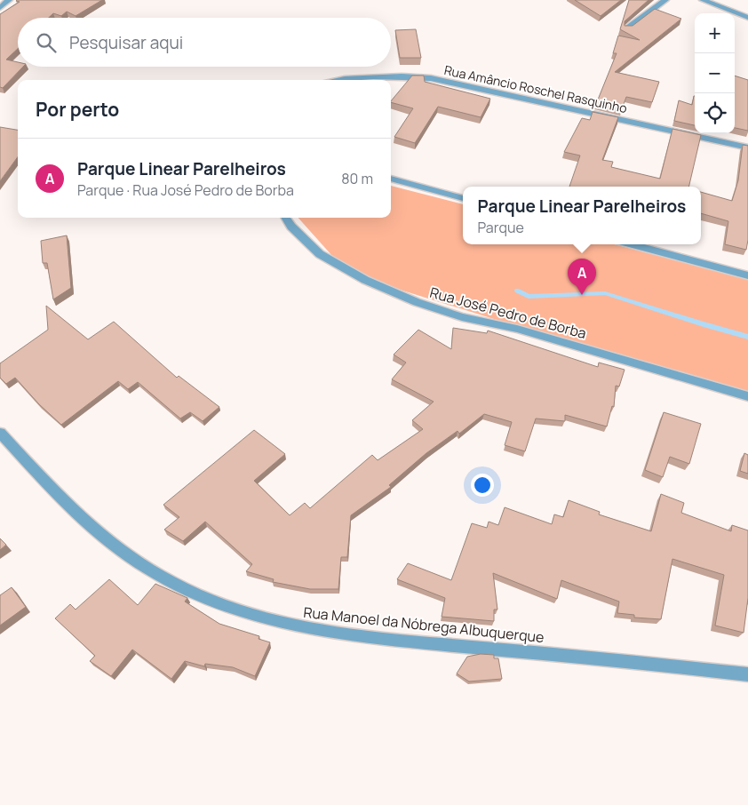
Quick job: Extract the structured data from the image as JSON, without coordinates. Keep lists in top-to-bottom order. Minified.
{"streets":{"street":["Rua Amâncio Roschel Rasquinho","Rua José Pedro de Borba","Rua Manoel da Nóbrega Albuquerque"]},"page":{"map_buttons":["+","−"],"search":"Pesquisar aqui","heading":"Por perto","list":[{"mark":"A","name":"Parque Linear Parelheiros","note":"Parque · Rua José Pedro de Borba","value":"80 m"}],"popup":["Parque Linear Parelheiros","Parque"],"pins":"A"}}
